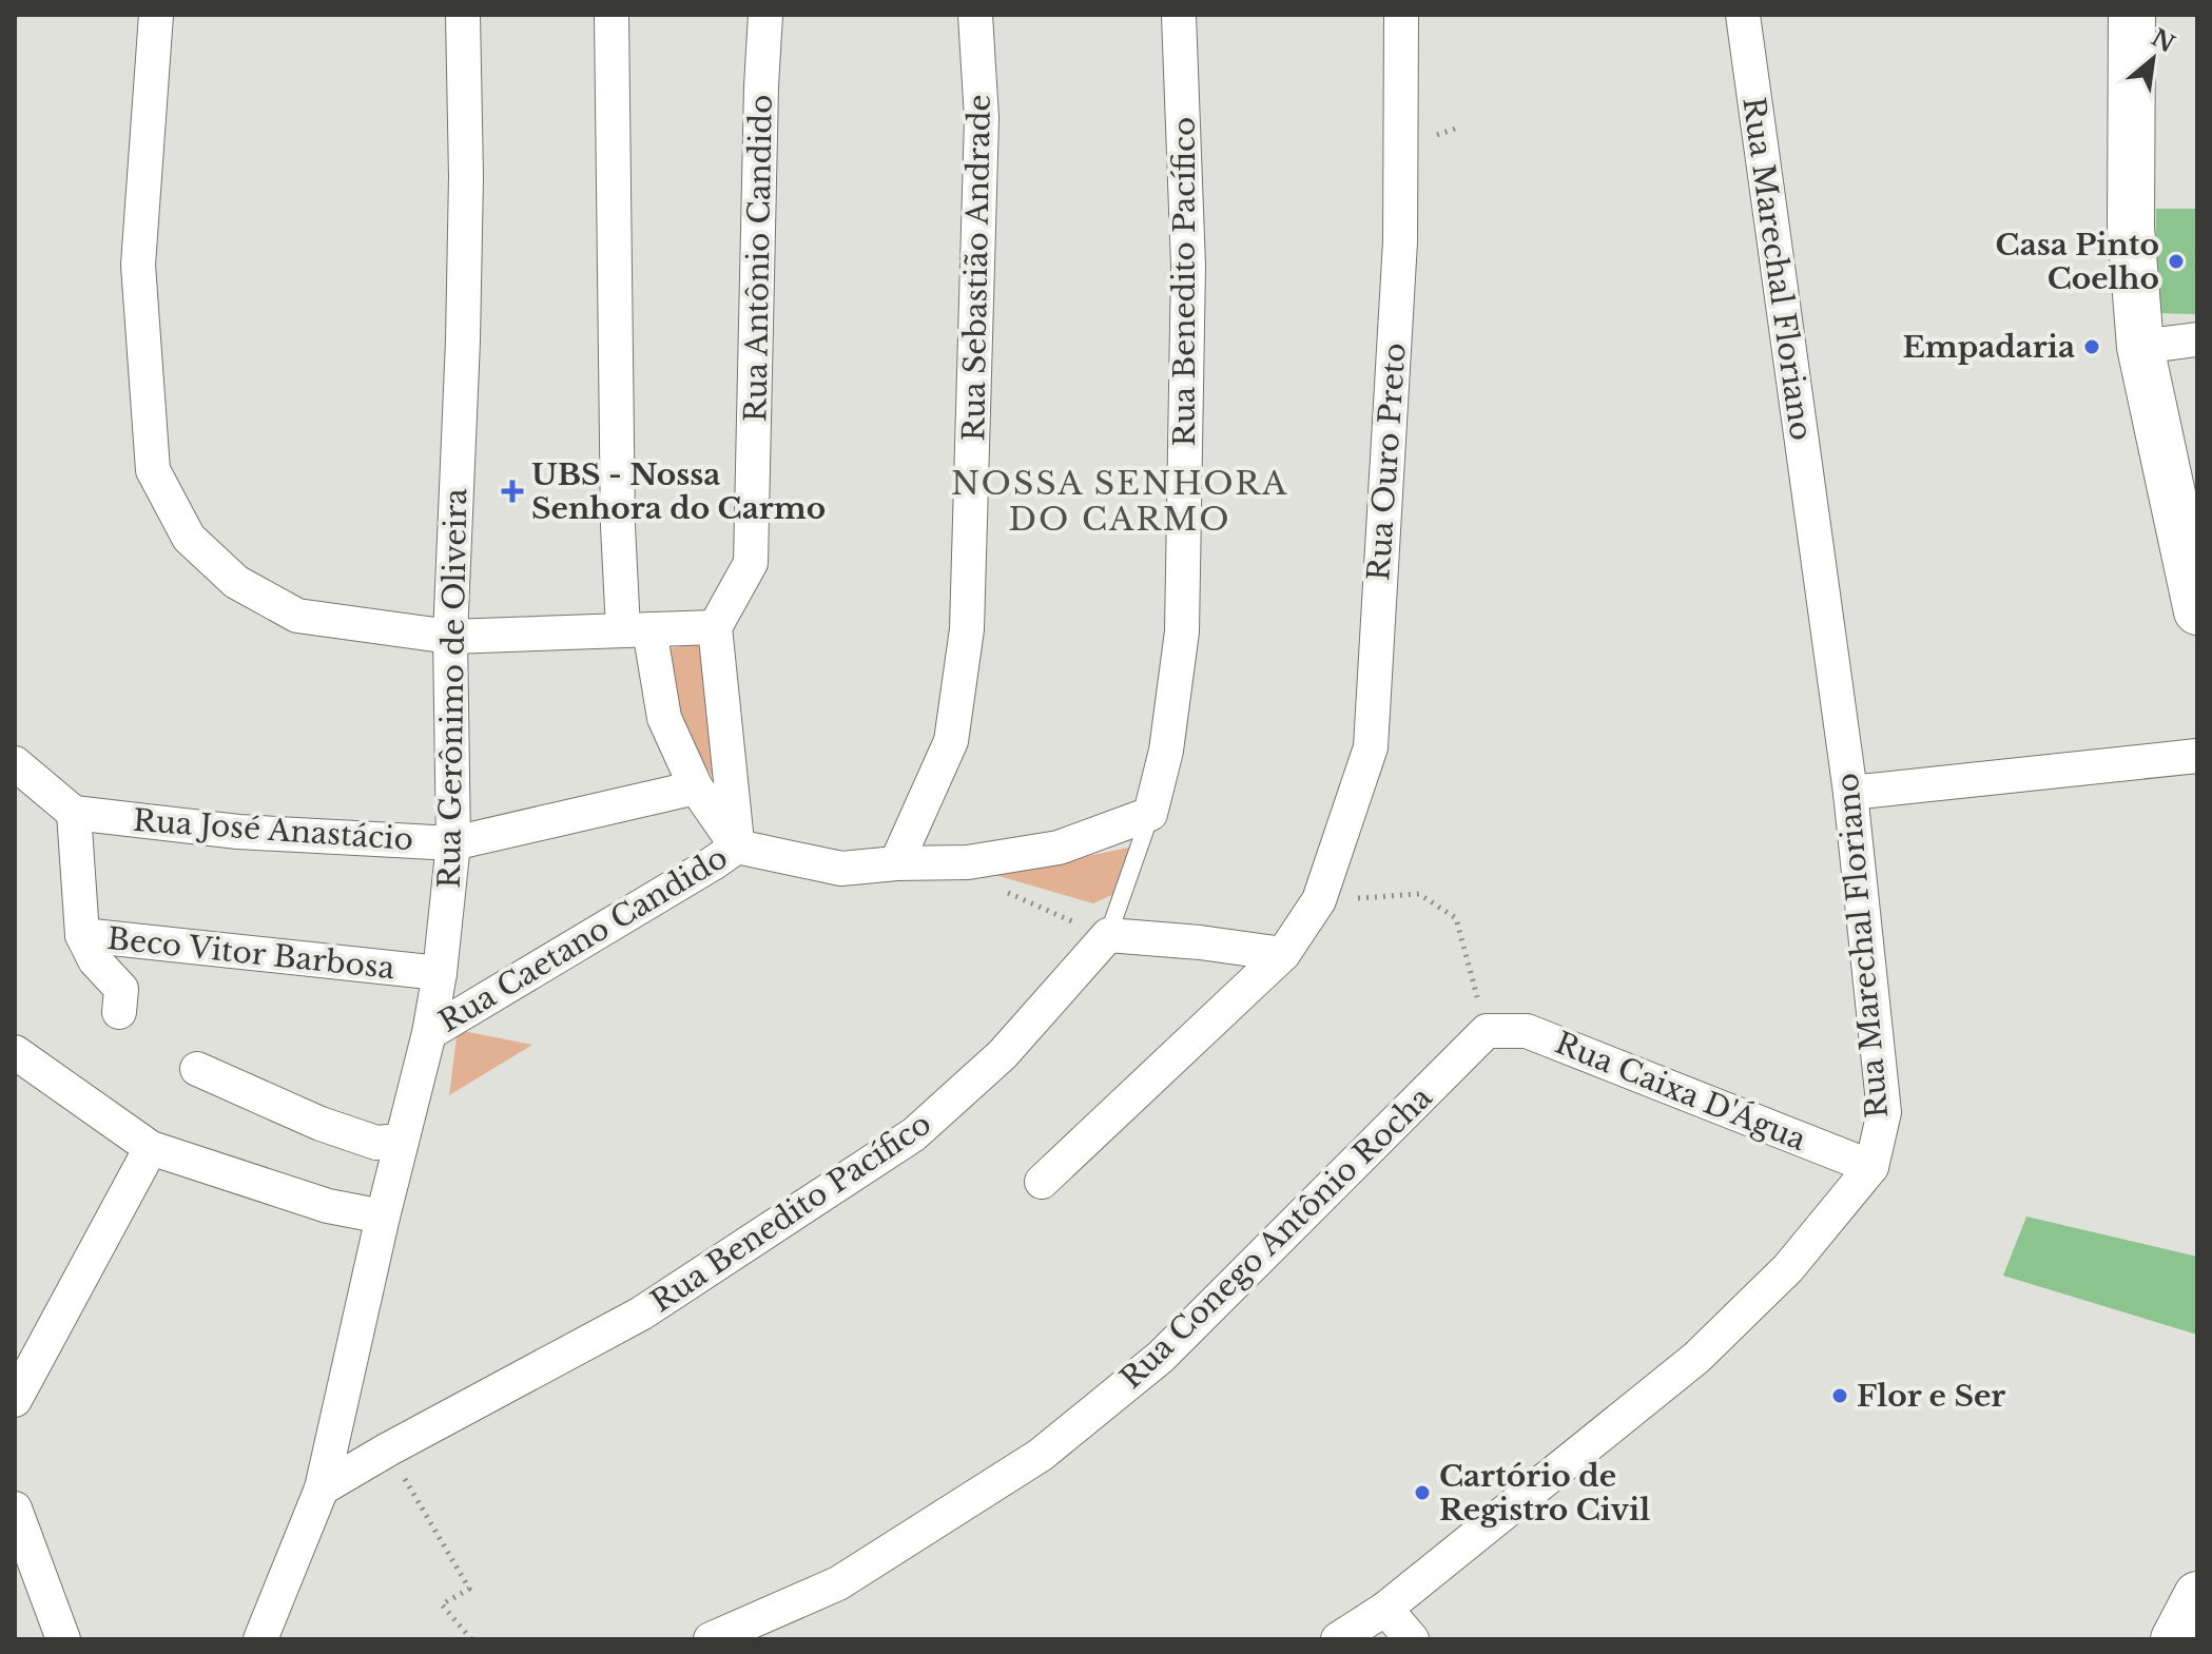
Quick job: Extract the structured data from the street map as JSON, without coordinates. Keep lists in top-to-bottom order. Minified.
{"streets":{"street":["Rua Antônio Candido","Rua Sebastião Andrade","Rua Marechal Floriano","Rua Benedito Pacífico","Rua Ouro Preto","Rua Gerônimo de Oliveira","Rua José Anastácio","Rua Caetano Candido","Beco Vitor Barbosa","Rua Caixa D'Água","Rua Conego Antônio Rocha"]},"crossings":[["Rua Marechal Floriano","Rua Caixa D'Água"],["Rua Benedito Pacífico","Rua Gerônimo de Oliveira"],["Rua Gerônimo de Oliveira","Rua José Anastácio"],["Rua Gerônimo de Oliveira","Rua Caetano Candido"],["Rua Gerônimo de Oliveira","Beco Vitor Barbosa"],["Rua José Anastácio","Beco Vitor Barbosa"],["Rua Caixa D'Água","Rua Conego Antônio Rocha"]],"districts":["NOSSA SENHORA DO CARMO"],"places":{"other":["Casa Pinto Coelho","Empadaria","Flor e Ser","Cartório de Registro Civil"],"health":["UBS - Nossa Senhora do Carmo"]},"north":"top right"}
